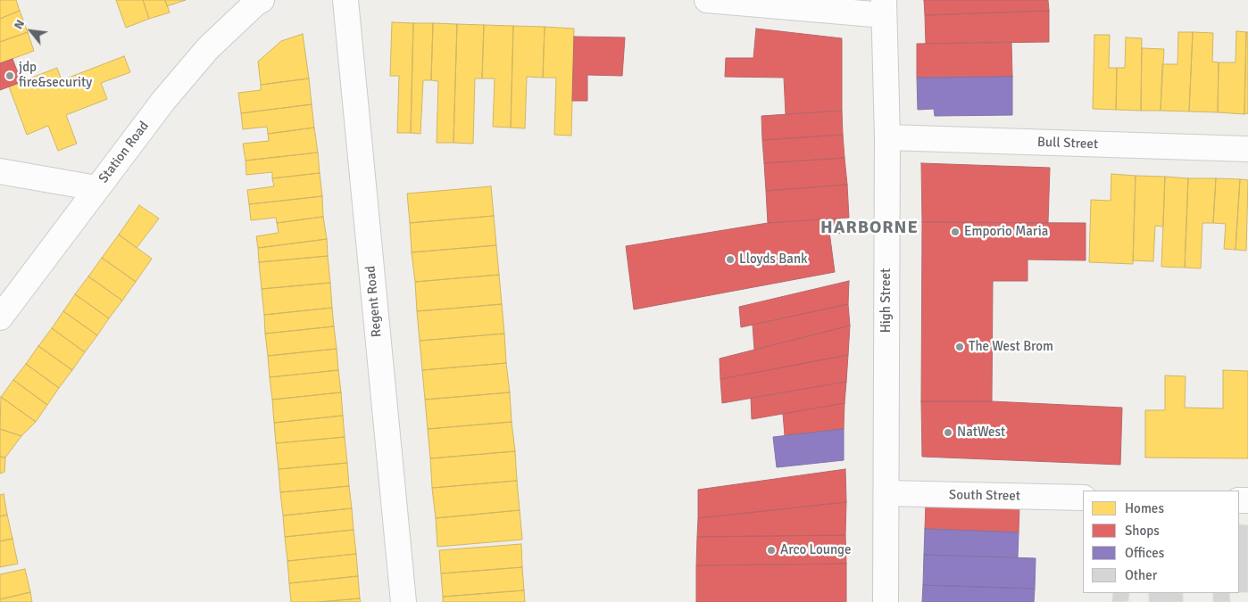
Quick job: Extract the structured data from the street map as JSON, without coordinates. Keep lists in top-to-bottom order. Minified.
{"streets":{"street":["Bull Street","Station Road","High Street","Regent Road","South Street"]},"crossings":[["Bull Street","High Street"],["High Street","South Street"]],"districts":["HARBORNE"],"places":["jdp fire&security","Emporio Maria","Lloyds Bank","The West Brom","NatWest","Arco Lounge"],"legend":["Homes","Shops","Offices","Other"],"north":"top left"}
